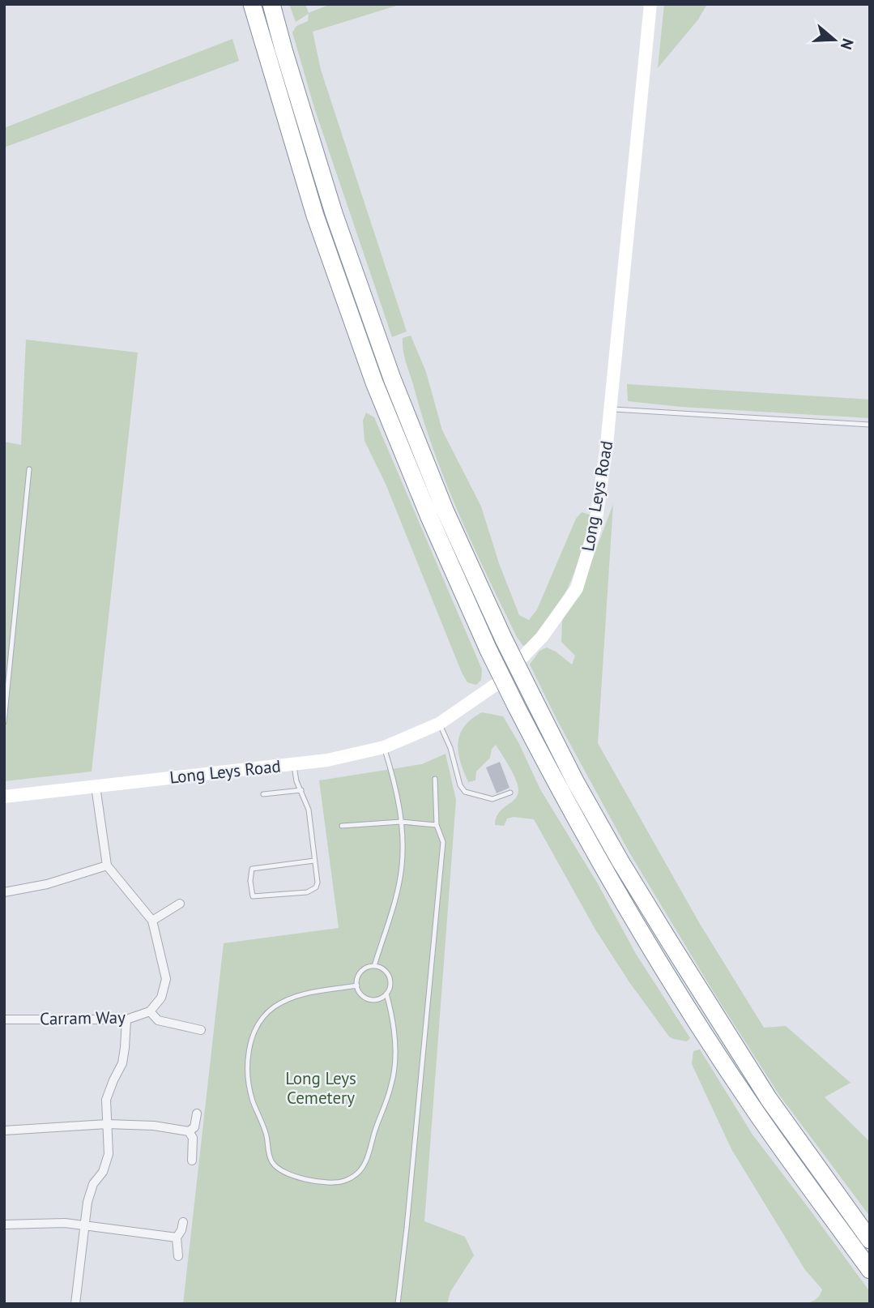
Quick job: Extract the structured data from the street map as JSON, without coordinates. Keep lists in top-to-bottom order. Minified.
{"streets":{"street":["Long Leys Road","Carram Way"]},"parks":["Long Leys Cemetery"],"north":"right"}
